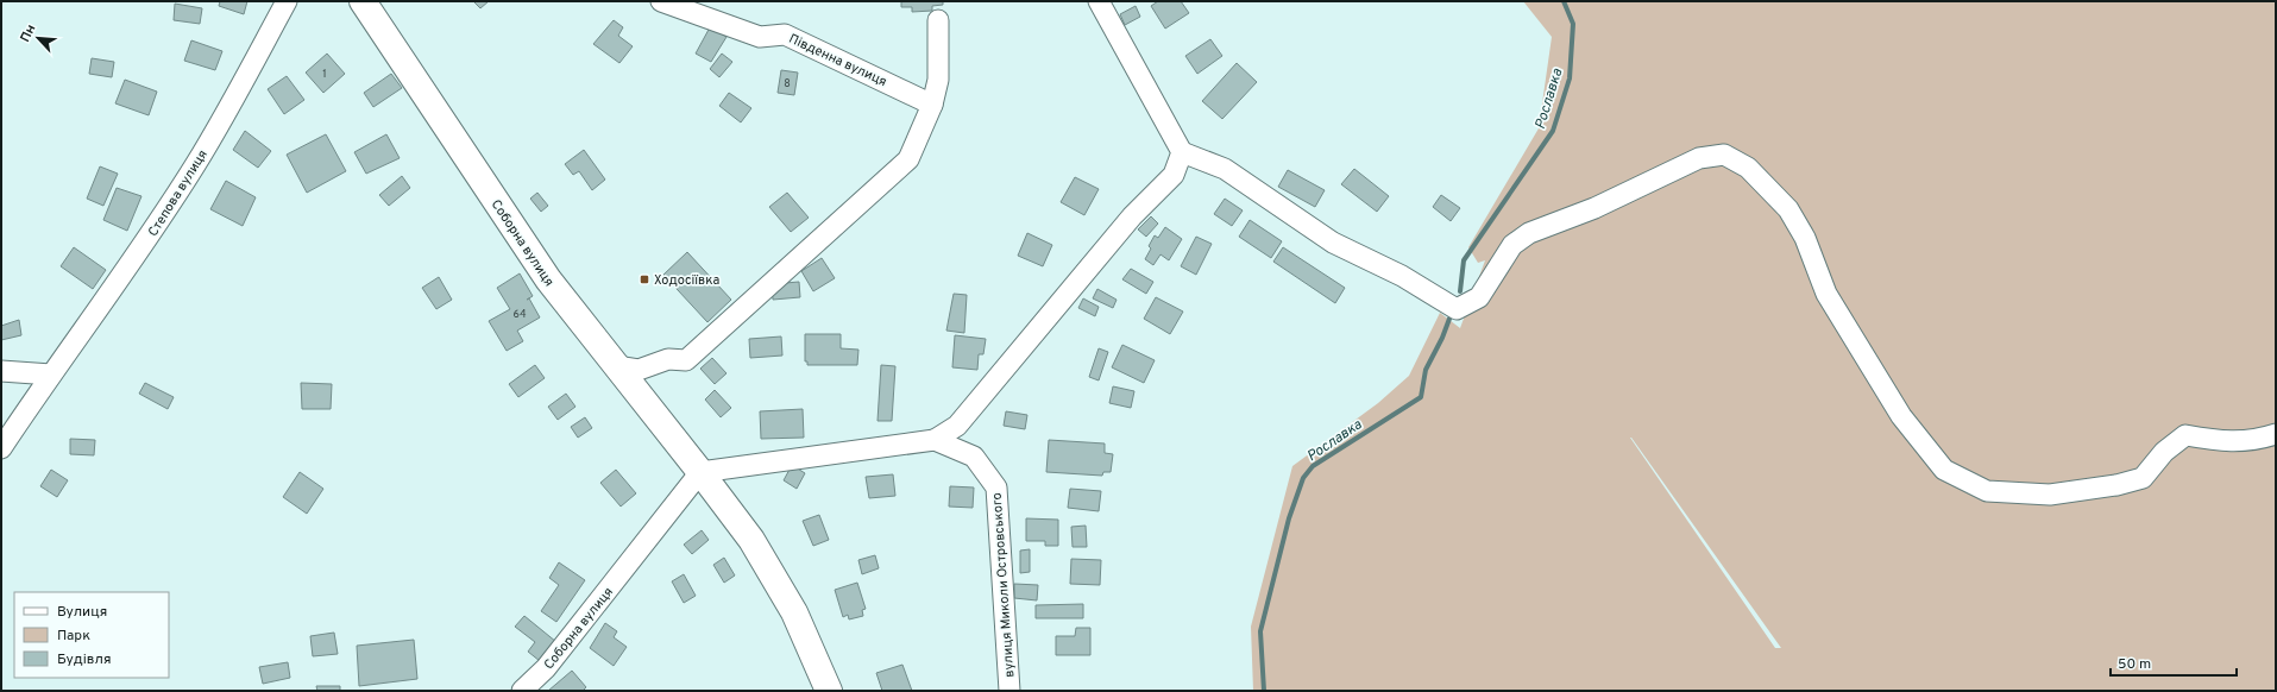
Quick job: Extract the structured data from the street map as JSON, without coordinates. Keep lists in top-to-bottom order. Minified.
{"streets":{"street":["Південна вулиця","Степова вулиця","Соборна вулиця","вулиця Миколи Островського"]},"water":["Рославка"],"places":{"transit":["Ходосіївка"]},"house_numbers":["1","8","64"],"legend":["Вулиця","Парк","Будівля"],"scale_bar":"50 m","north":"top left"}
